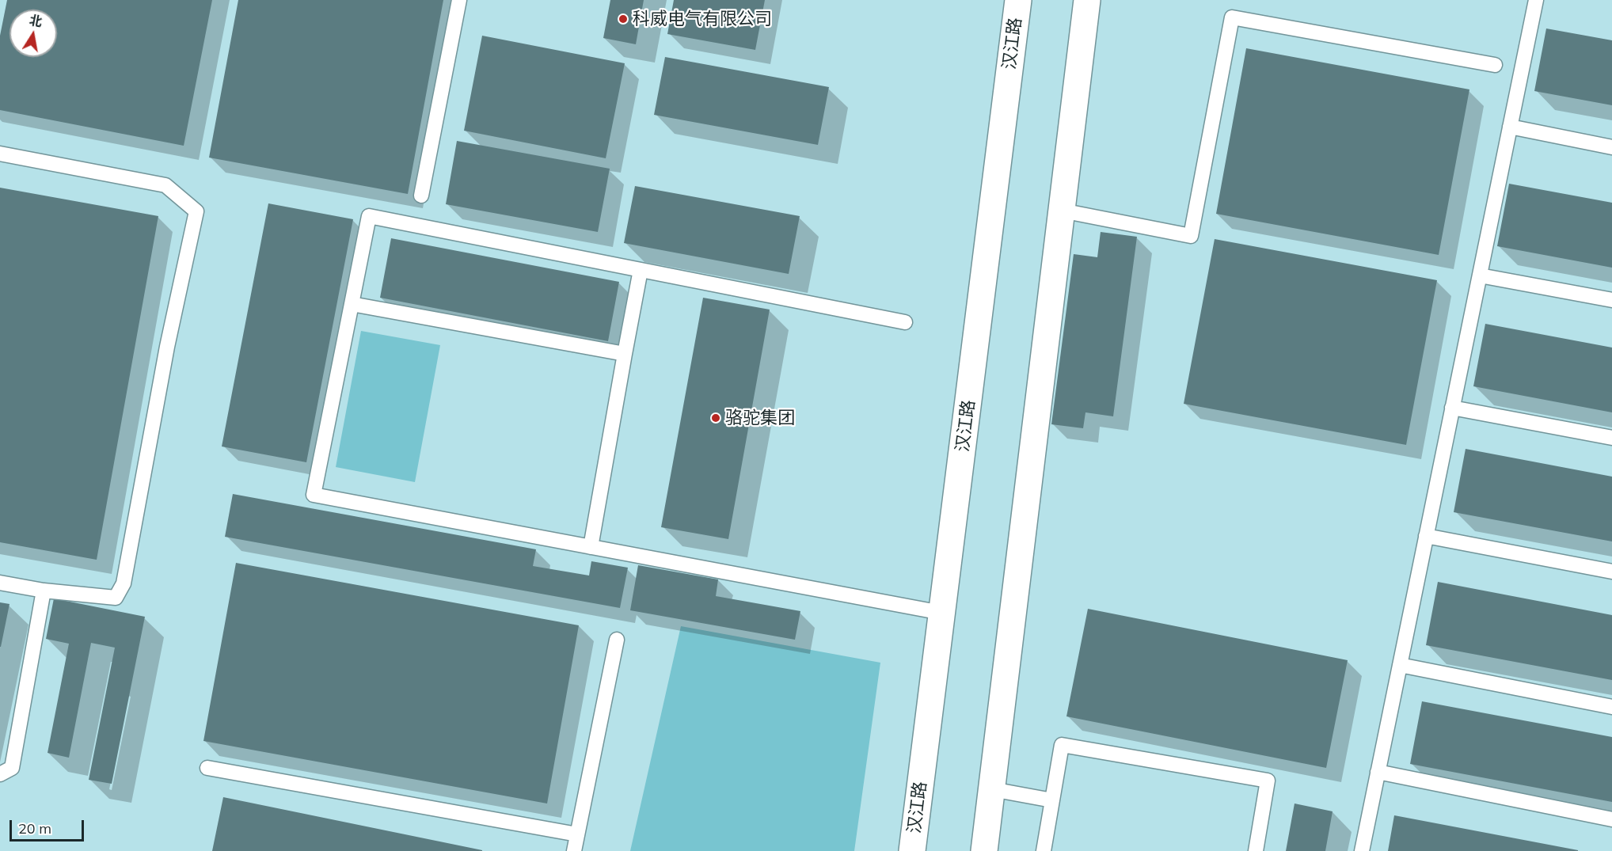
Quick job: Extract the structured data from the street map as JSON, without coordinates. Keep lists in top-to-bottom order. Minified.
{"streets":{"main road":["汉江路"]},"places":["科威电气有限公司","骆驼集团"],"scale_bar":"20 m","north":"top"}
